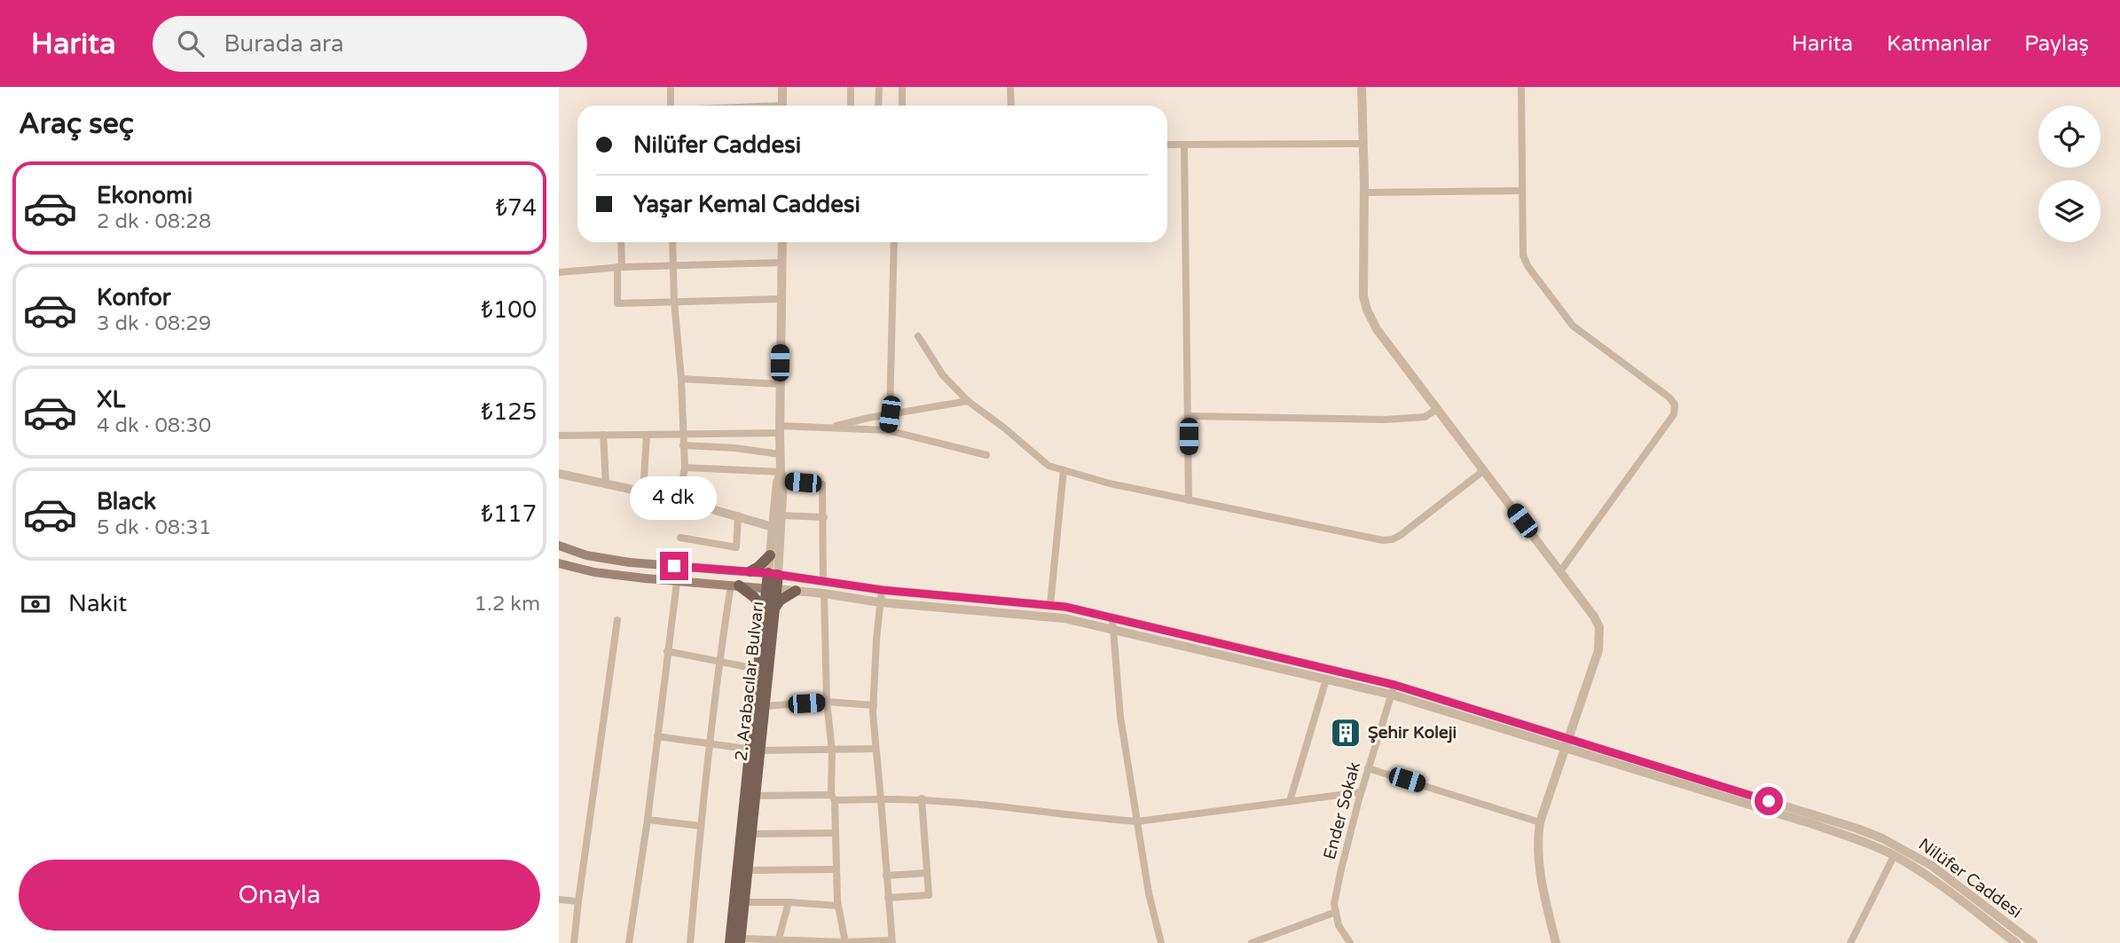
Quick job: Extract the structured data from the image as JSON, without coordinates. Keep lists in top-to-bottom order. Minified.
{"streets":{"main road":["2. Arabacılar Bulvarı"],"street":["Ender Sokak","Nilüfer Caddesi"]},"crossings":[["Ender Sokak","Nilüfer Caddesi"]],"places":{"building":["Şehir Koleji"]},"page":{"header":"Harita","search":"Burada ara","nav":["Harita","Katmanlar","Paylaş"],"heading":"Araç seç","banner":["Nilüfer Caddesi","Yaşar Kemal Caddesi"],"list":[{"name":"Ekonomi","note":"2 dk · 08:28","value":"₺74"},{"name":"Konfor","note":"3 dk · 08:29","value":"₺100"},{"name":"XL","note":"4 dk · 08:30","value":"₺125"},{"name":"Black","note":"5 dk · 08:31","value":"₺117"}],"bubble":"4 dk","pay":["Nakit","1.2 km"],"buttons":"Onayla"}}
